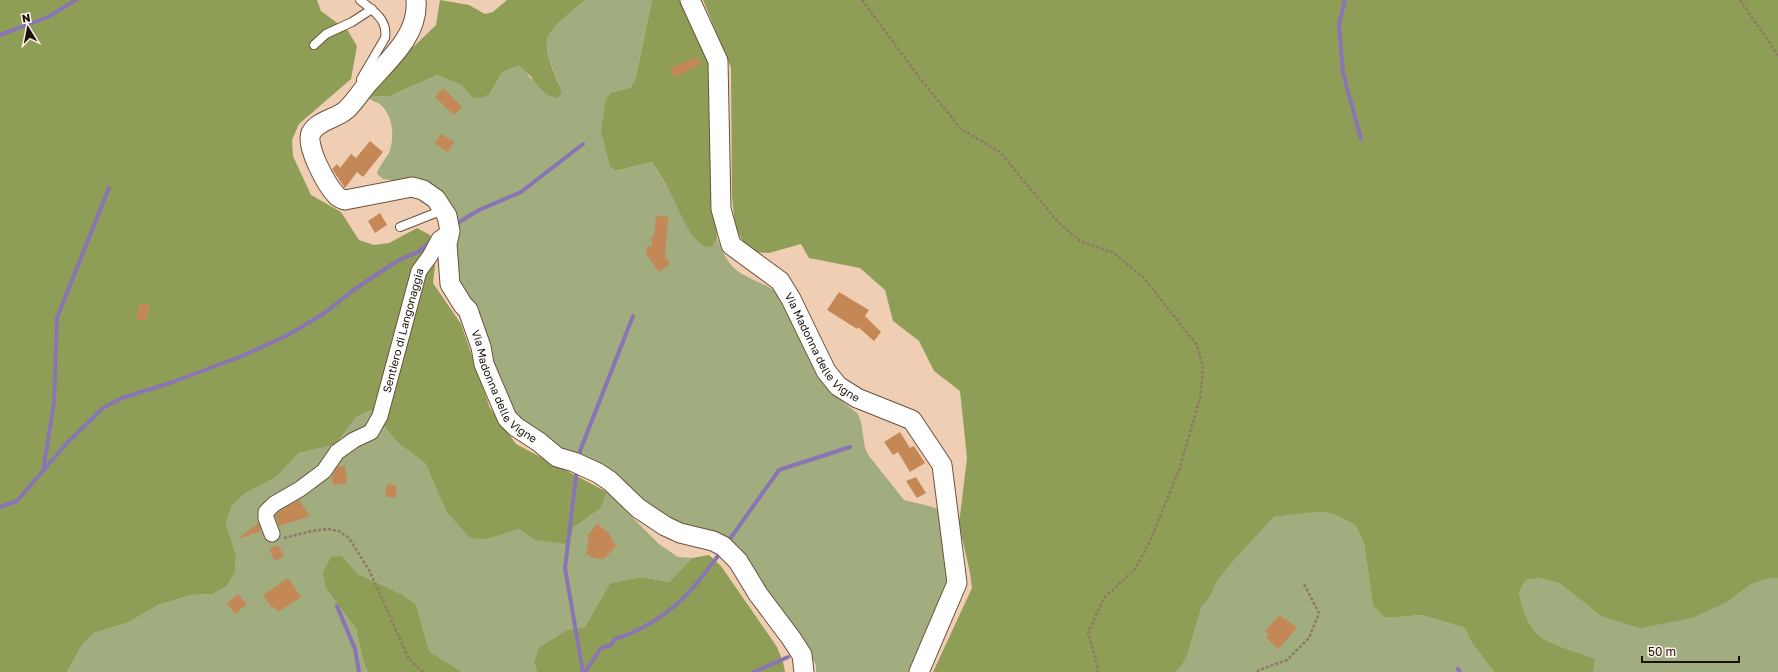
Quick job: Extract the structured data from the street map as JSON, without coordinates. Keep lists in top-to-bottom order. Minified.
{"streets":{"street":["Sentiero di Langonaggia","Via Madonna delle Vigne"]},"crossings":[["Sentiero di Langonaggia","Via Madonna delle Vigne"]],"scale_bar":"50 m","north":"top"}
